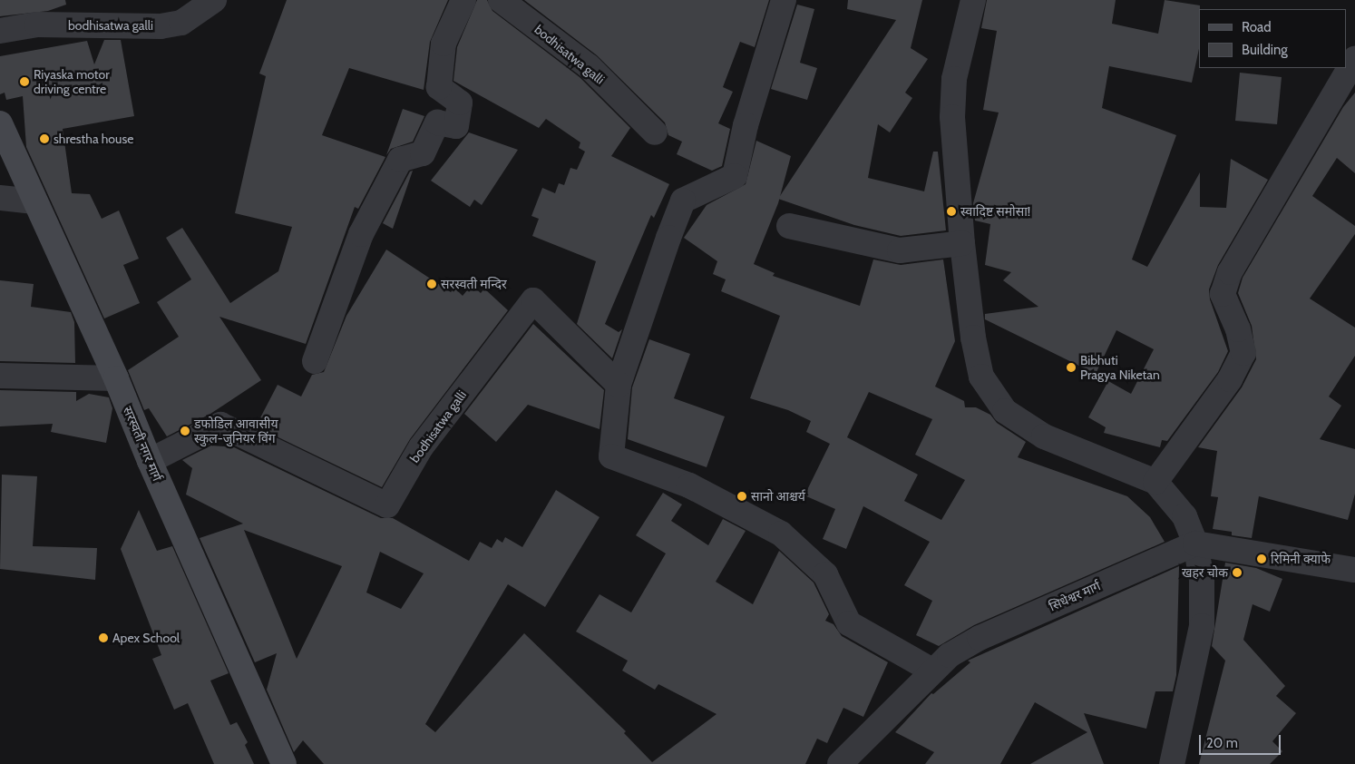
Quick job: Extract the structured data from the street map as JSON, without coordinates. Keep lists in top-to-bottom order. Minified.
{"streets":{"main road":["सरस्वती नगर मार्ग"],"street":["bodhisatwa galli","सिधेश्वर मार्ग"]},"crossings":[["bodhisatwa galli","सरस्वती नगर मार्ग"]],"places":["Riyaska motor driving centre","shrestha house","स्वादिष्ट समोसा!","सरस्वती मन्दिर","Bibhuti Pragya Niketan","डफोडिल आवासीय स्कुल-जुनियर विंग","सानो आश्चर्य","रिमिनी क्याफे","खहर चोक","Apex School"],"legend":["Road","Building"],"scale_bar":"20 m"}
